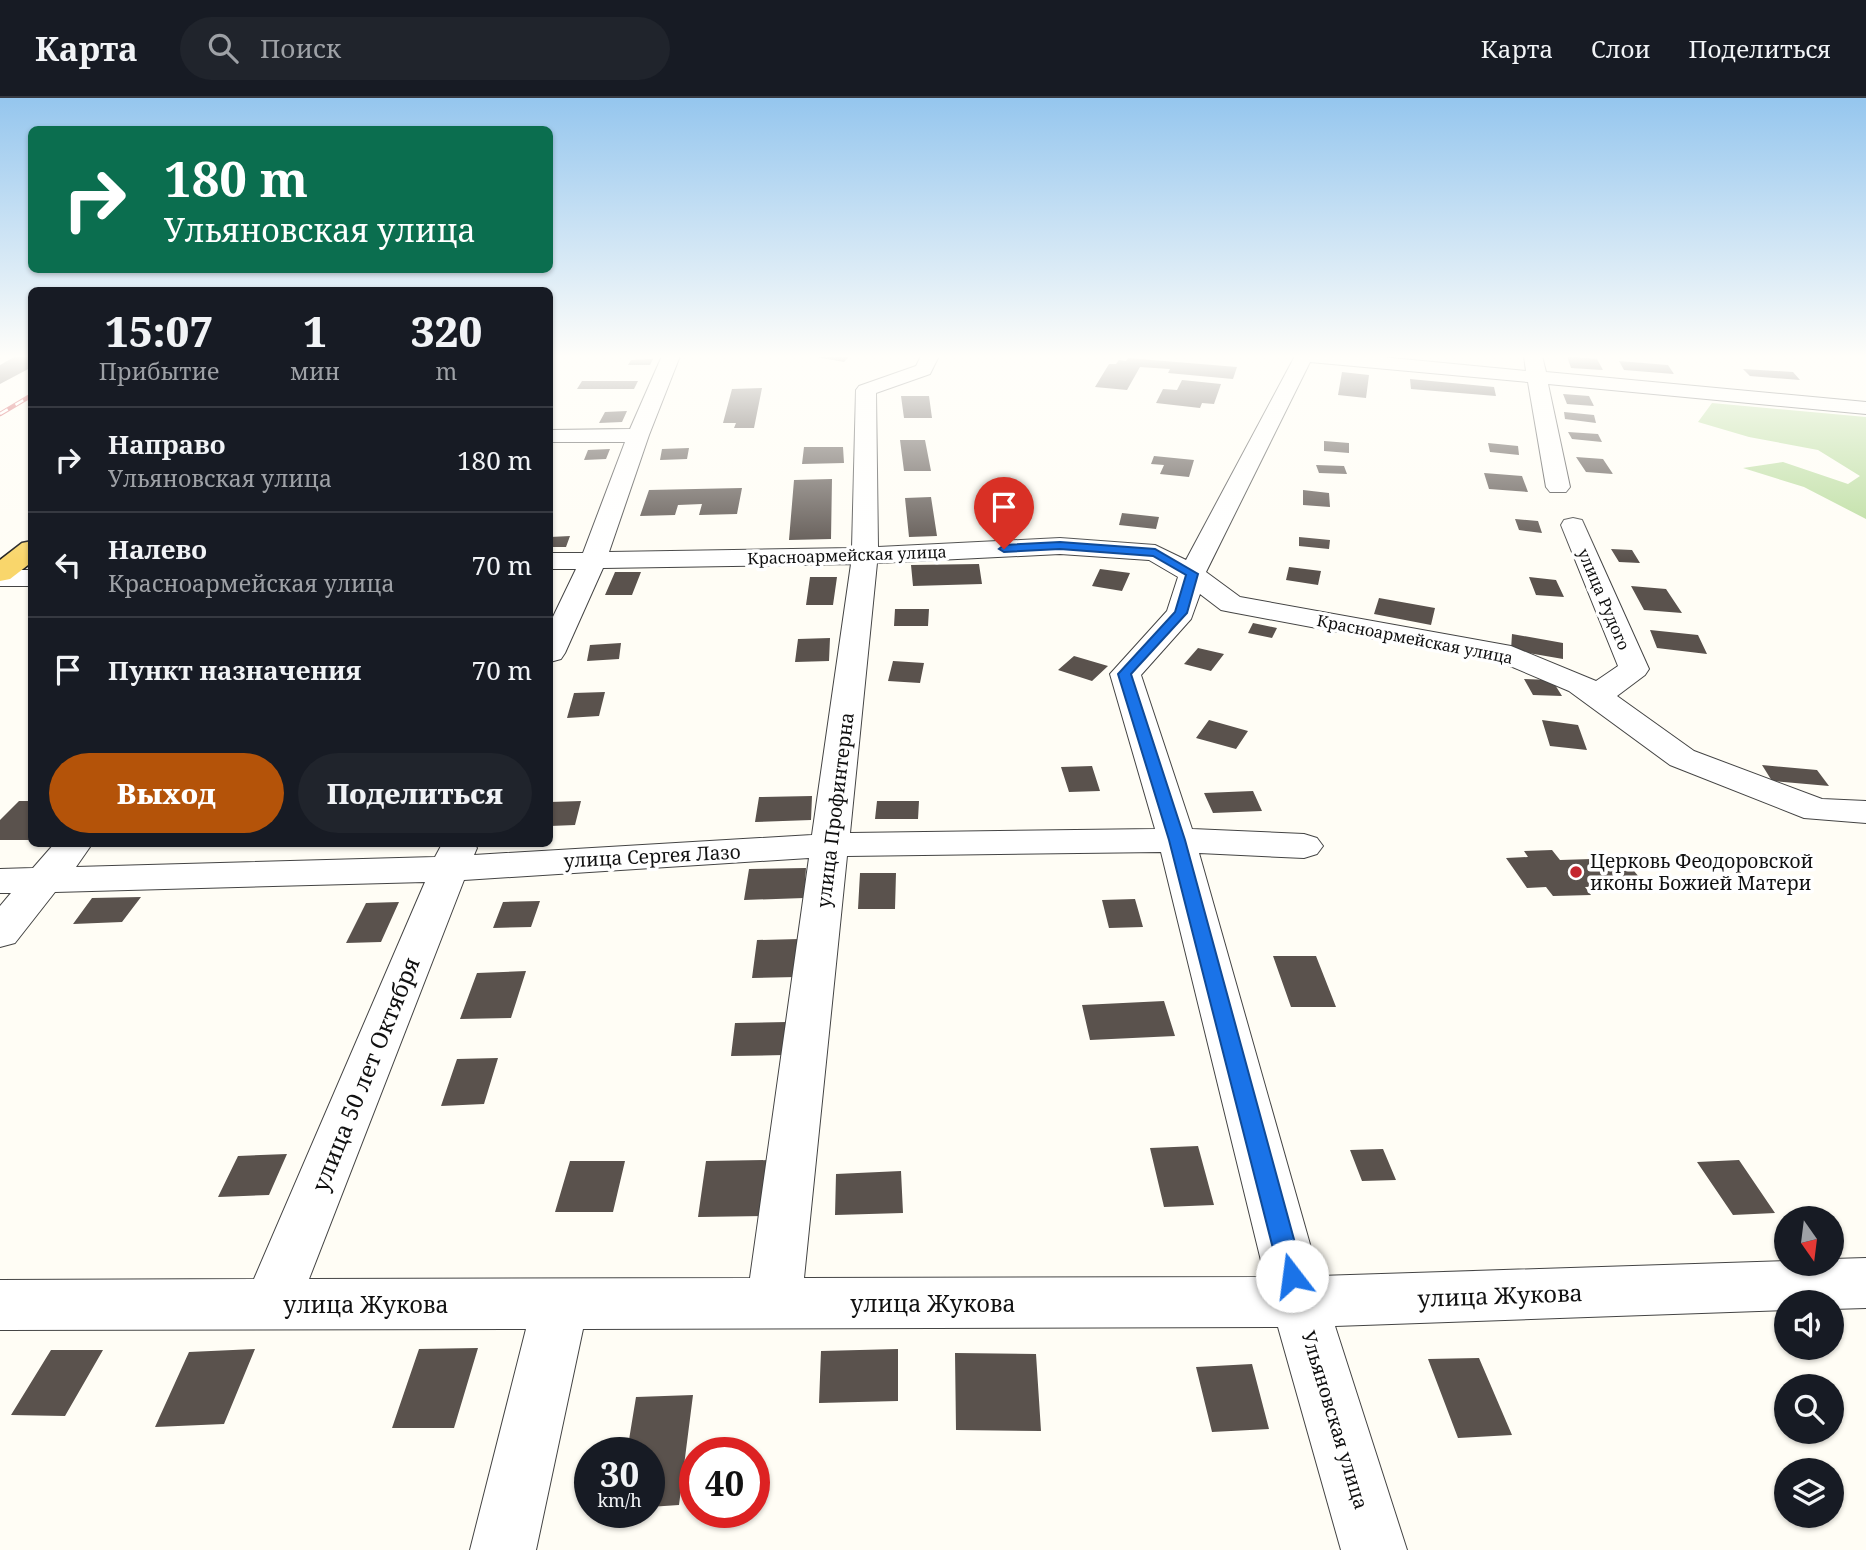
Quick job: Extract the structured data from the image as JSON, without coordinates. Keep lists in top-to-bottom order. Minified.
{"streets":{"street":["Красноармейская улица","улица Рудого","улица Профинтерна","улица Сергея Лазо","улица 50 лет Октября","улица Жукова","Ульяновская улица"]},"crossings":[["Красноармейская улица","улица Рудого"],["Красноармейская улица","улица Профинтерна"],["Красноармейская улица","Ульяновская улица"],["улица Профинтерна","улица Сергея Лазо"],["улица Профинтерна","улица Жукова"],["улица Сергея Лазо","улица 50 лет Октября"],["улица Сергея Лазо","Ульяновская улица"],["улица 50 лет Октября","улица Жукова"],["улица Жукова","Ульяновская улица"]],"places":["Церковь Феодоровской иконы Божией Матери"],"north":"bottom","page":{"header":"Карта","search":"Поиск","nav":["Карта","Слои","Поделиться"],"turn":["180 m","Ульяновская улица"],"eta":["15:07","Прибытие","1","мин","320","m"],"list":[{"name":"Направо","note":"Ульяновская улица","value":"180 m"},{"name":"Налево","note":"Красноармейская улица","value":"70 m"},{"name":"Пункт назначения","value":"70 m"}],"buttons":["Выход","Поделиться"],"speed":"30 km/h","limit":"40"}}
